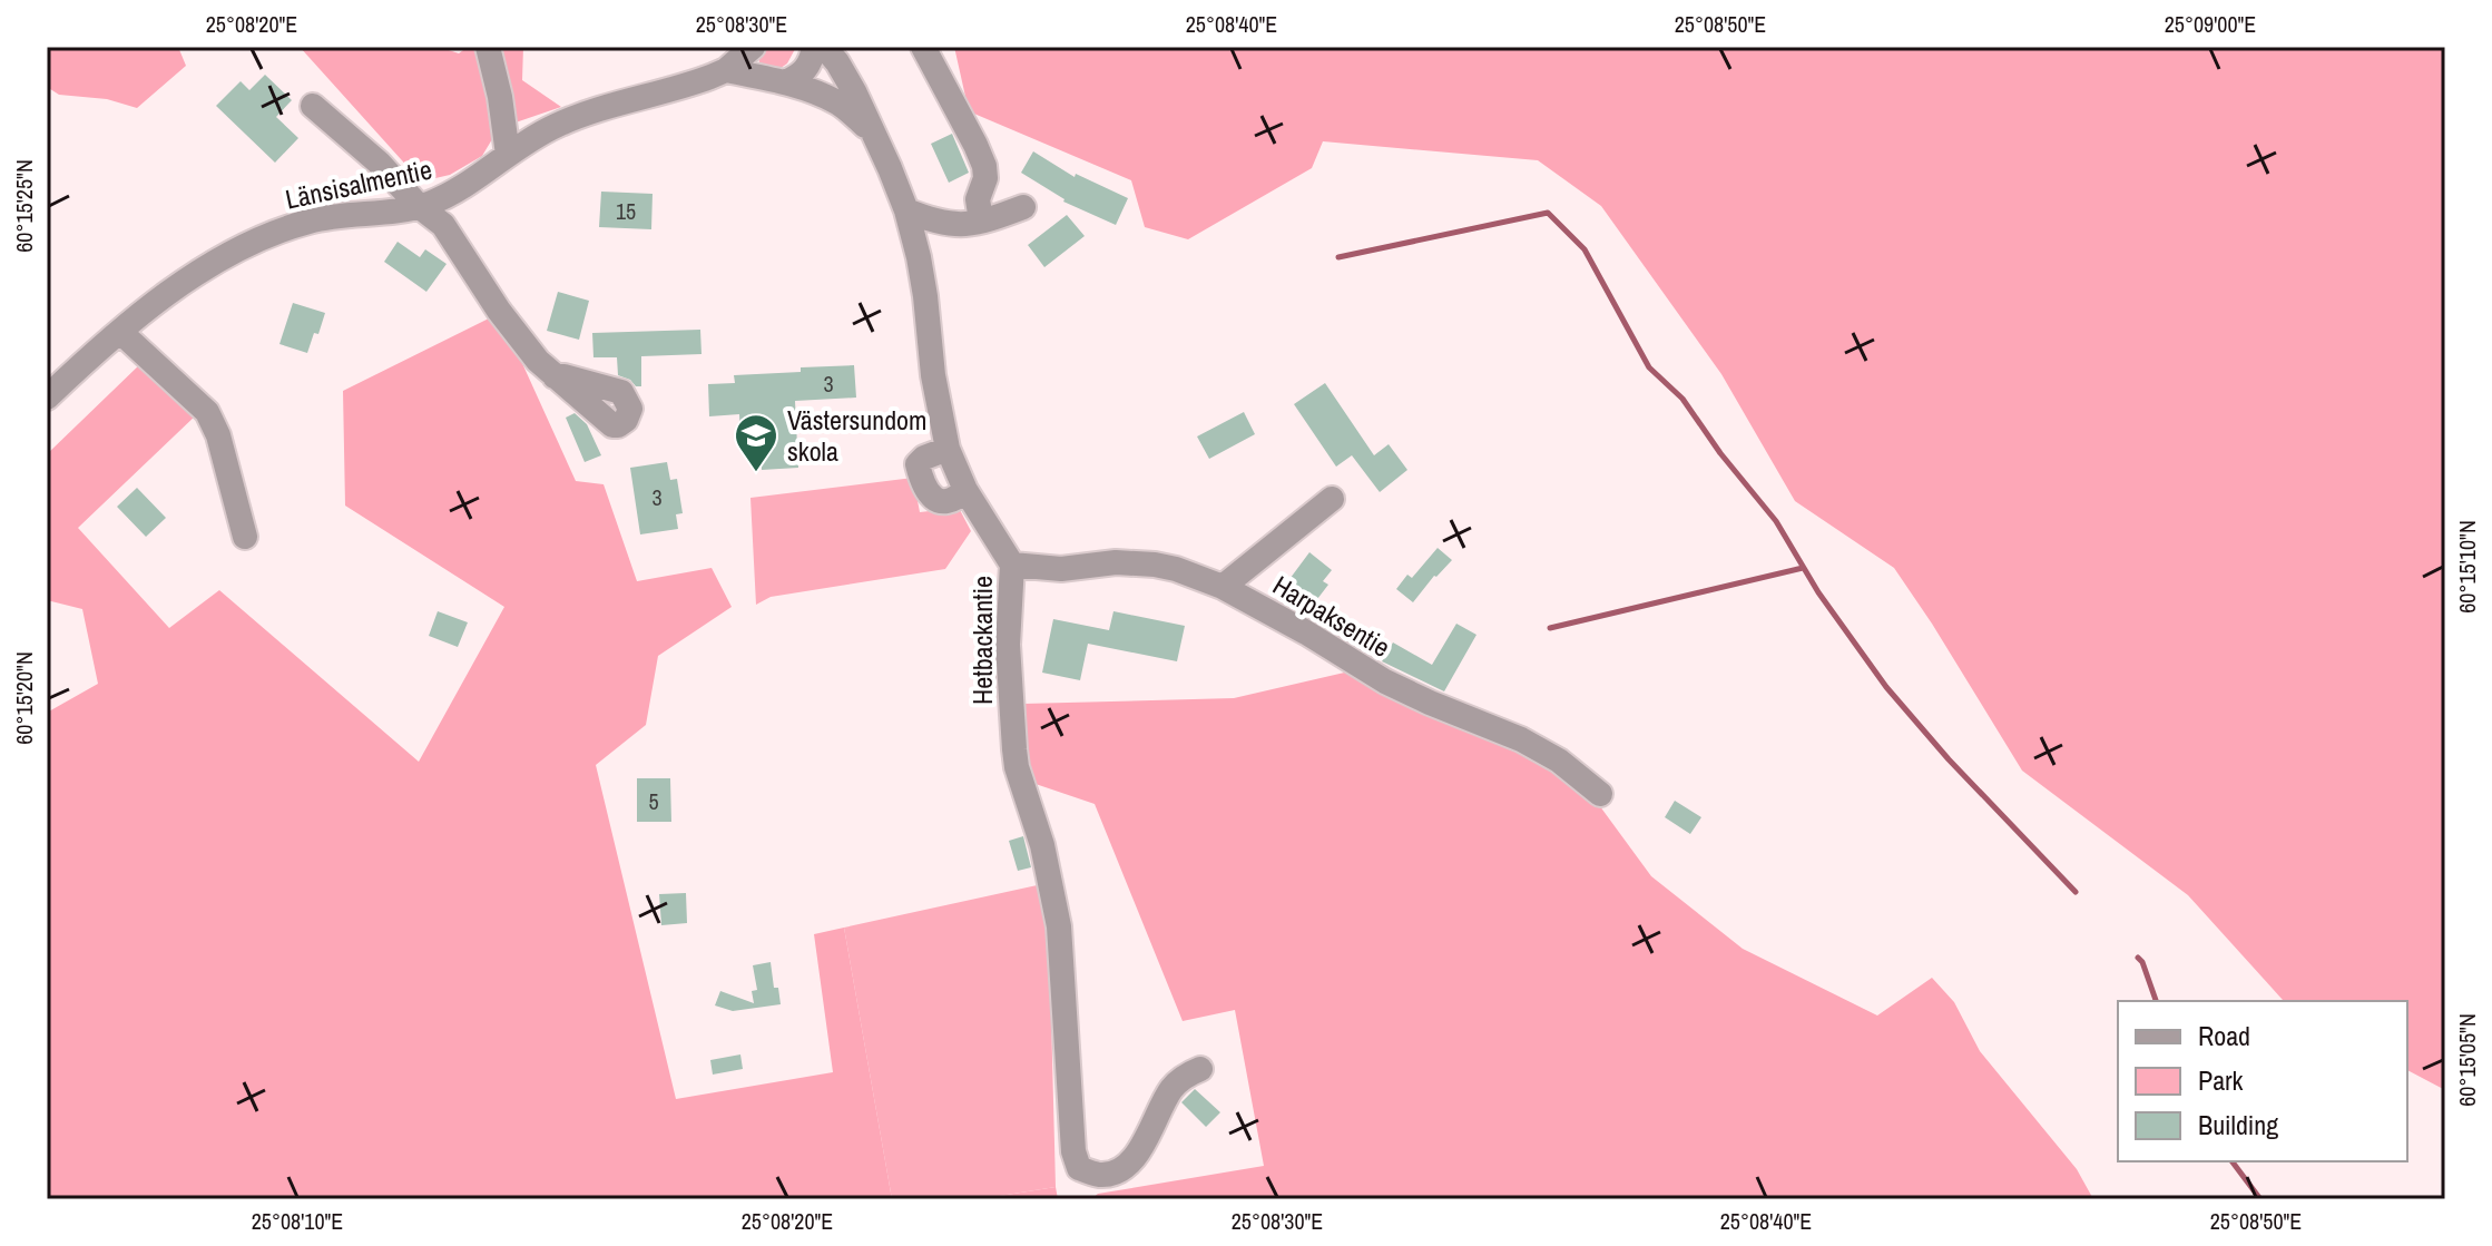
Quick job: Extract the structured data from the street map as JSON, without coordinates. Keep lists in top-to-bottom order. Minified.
{"streets":{"street":["Länsisalmentie","Harpaksentie","Hetbackantie"]},"crossings":[["Länsisalmentie","Hetbackantie"],["Harpaksentie","Hetbackantie"]],"places":{"school or university":["Västersundom skola"]},"house_numbers":["15","3","3","5"],"legend":["Road","Park","Building"],"coordinates":["25°08'20\"E","25°08'30\"E","25°08'40\"E","25°08'50\"E","25°09'00\"E","60°15'25\"N","60°15'10\"N","60°15'20\"N","60°15'05\"N","25°08'10\"E"]}
